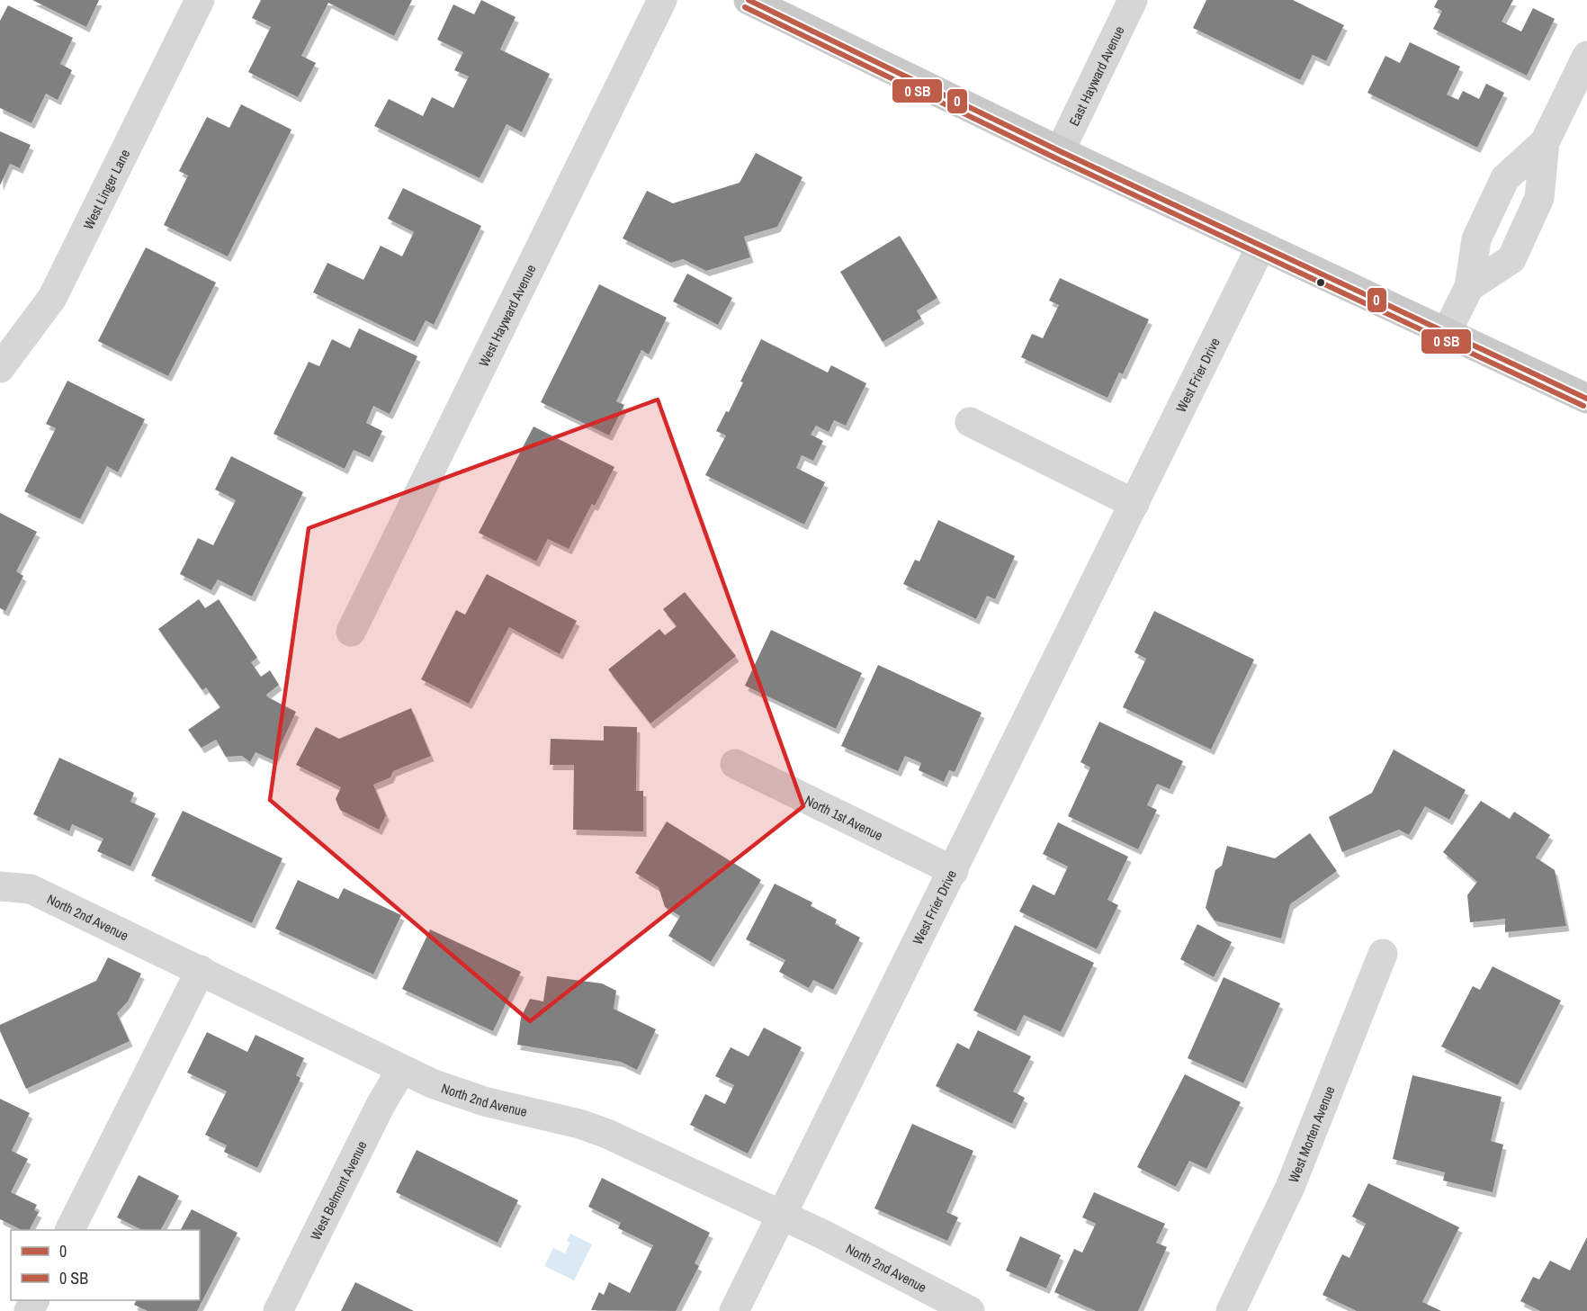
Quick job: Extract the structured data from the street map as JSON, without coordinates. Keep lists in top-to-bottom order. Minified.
{"streets":{"street":["East Hayward Avenue","West Linger Lane","West Hayward Avenue","West Frier Drive","North 1st Avenue","North 2nd Avenue","West Morten Avenue","West Belmont Avenue"]},"crossings":[["West Frier Drive","North 1st Avenue"],["West Frier Drive","North 2nd Avenue"],["North 2nd Avenue","West Belmont Avenue"]],"lines":["transit line 0"],"legend":["0","0 SB"]}
